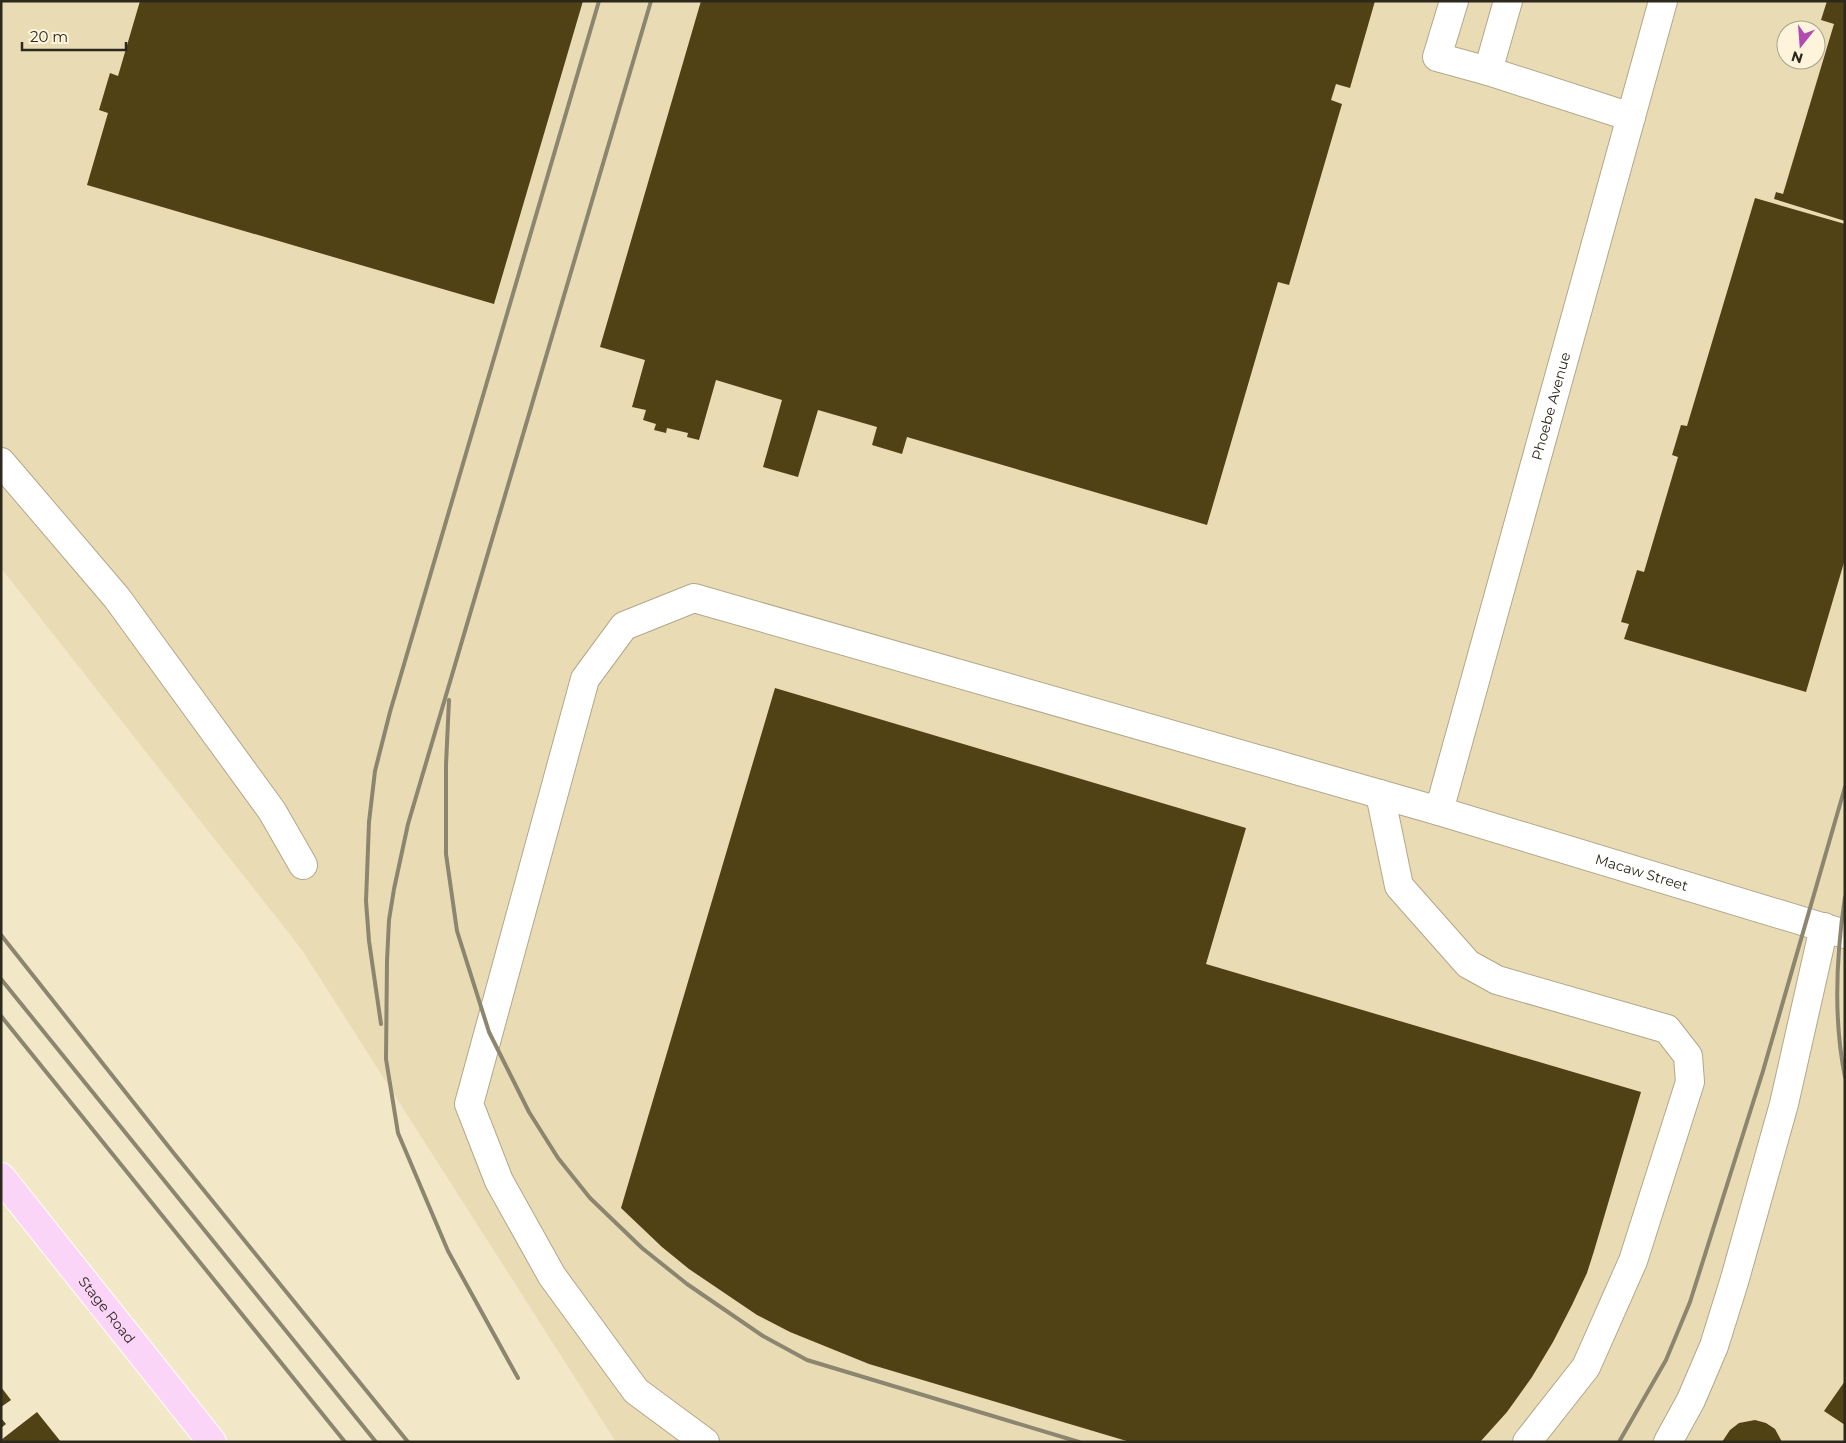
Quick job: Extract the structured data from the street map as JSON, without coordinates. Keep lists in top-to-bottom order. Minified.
{"streets":{"main road":["Stage Road"],"street":["Phoebe Avenue","Macaw Street"]},"crossings":[["Phoebe Avenue","Macaw Street"]],"scale_bar":"20 m","north":"bottom"}
